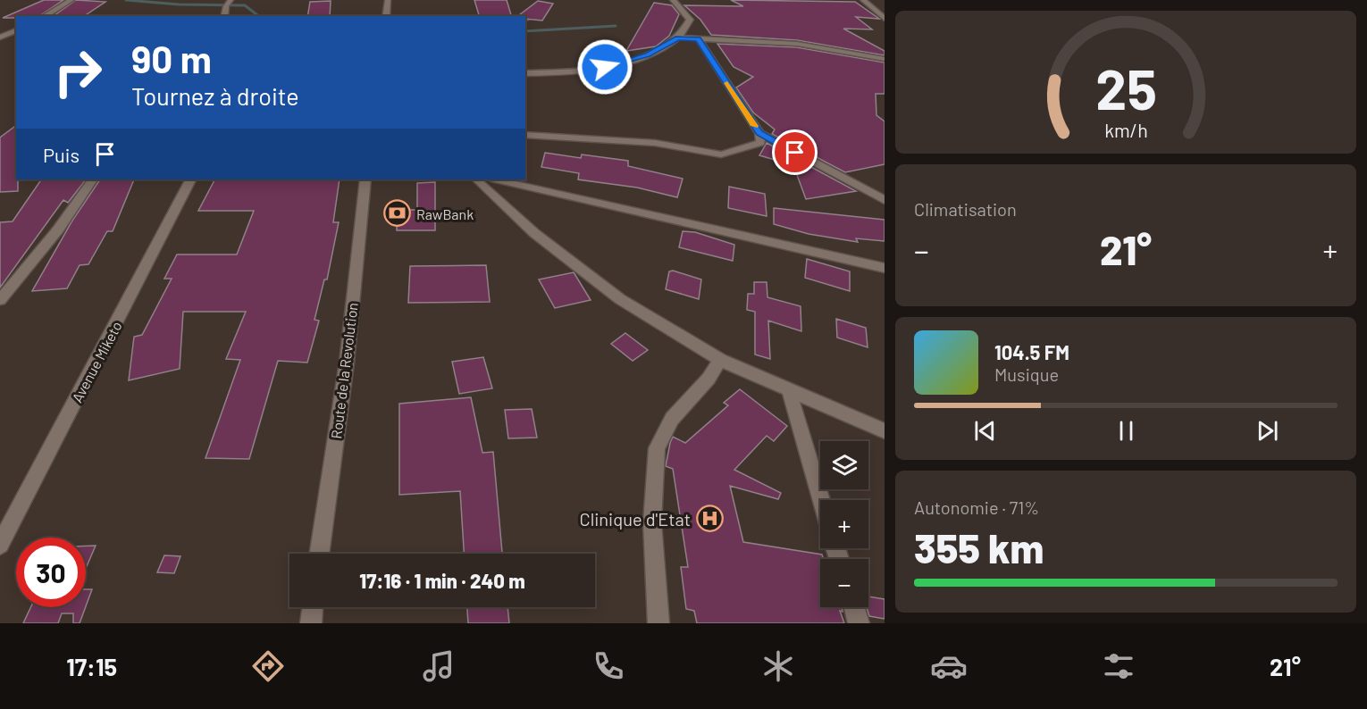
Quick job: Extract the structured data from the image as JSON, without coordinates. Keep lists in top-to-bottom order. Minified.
{"streets":{"street":["Avenue Miketo","Route de la Revolution"]},"places":{"bank":["RawBank"],"hospital":["Clinique d'Etat"]},"page":{"turn":["90 m","Tournez à droite"],"then":"Puis","tile":["Climatisation",["Autonomie · 71%","355 km"]],"heat":["−","21°","+"],"song":["104.5 FM","Musique"],"map_buttons":["+","−"],"limit":"30","trip":"17:16 · 1 min · 240 m","tabs":["17:15","21°"],"gauge":["25","km/h"]}}
